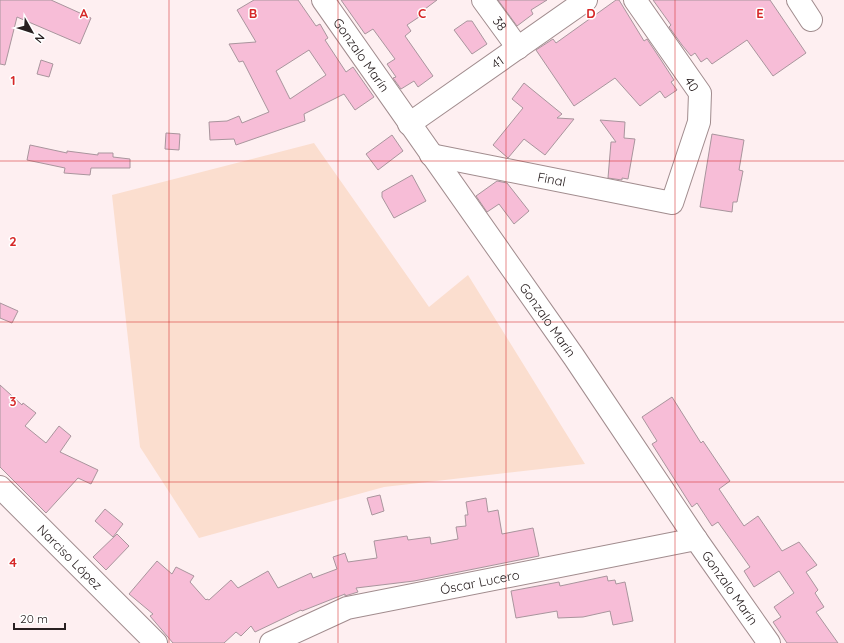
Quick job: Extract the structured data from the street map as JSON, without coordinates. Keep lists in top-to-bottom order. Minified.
{"streets":{"street":["38","Gonzalo Marín","41","40","Final","Narciso López","Óscar Lucero"]},"crossings":[["38","41"],["Gonzalo Marín","41"],["Gonzalo Marín","Final"],["Gonzalo Marín","Óscar Lucero"],["40","Final"]],"scale_bar":"20 m","north":"bottom right","grid":{"columns":["A","B","C","D","E"],"rows":["1","2","3","4"]}}
